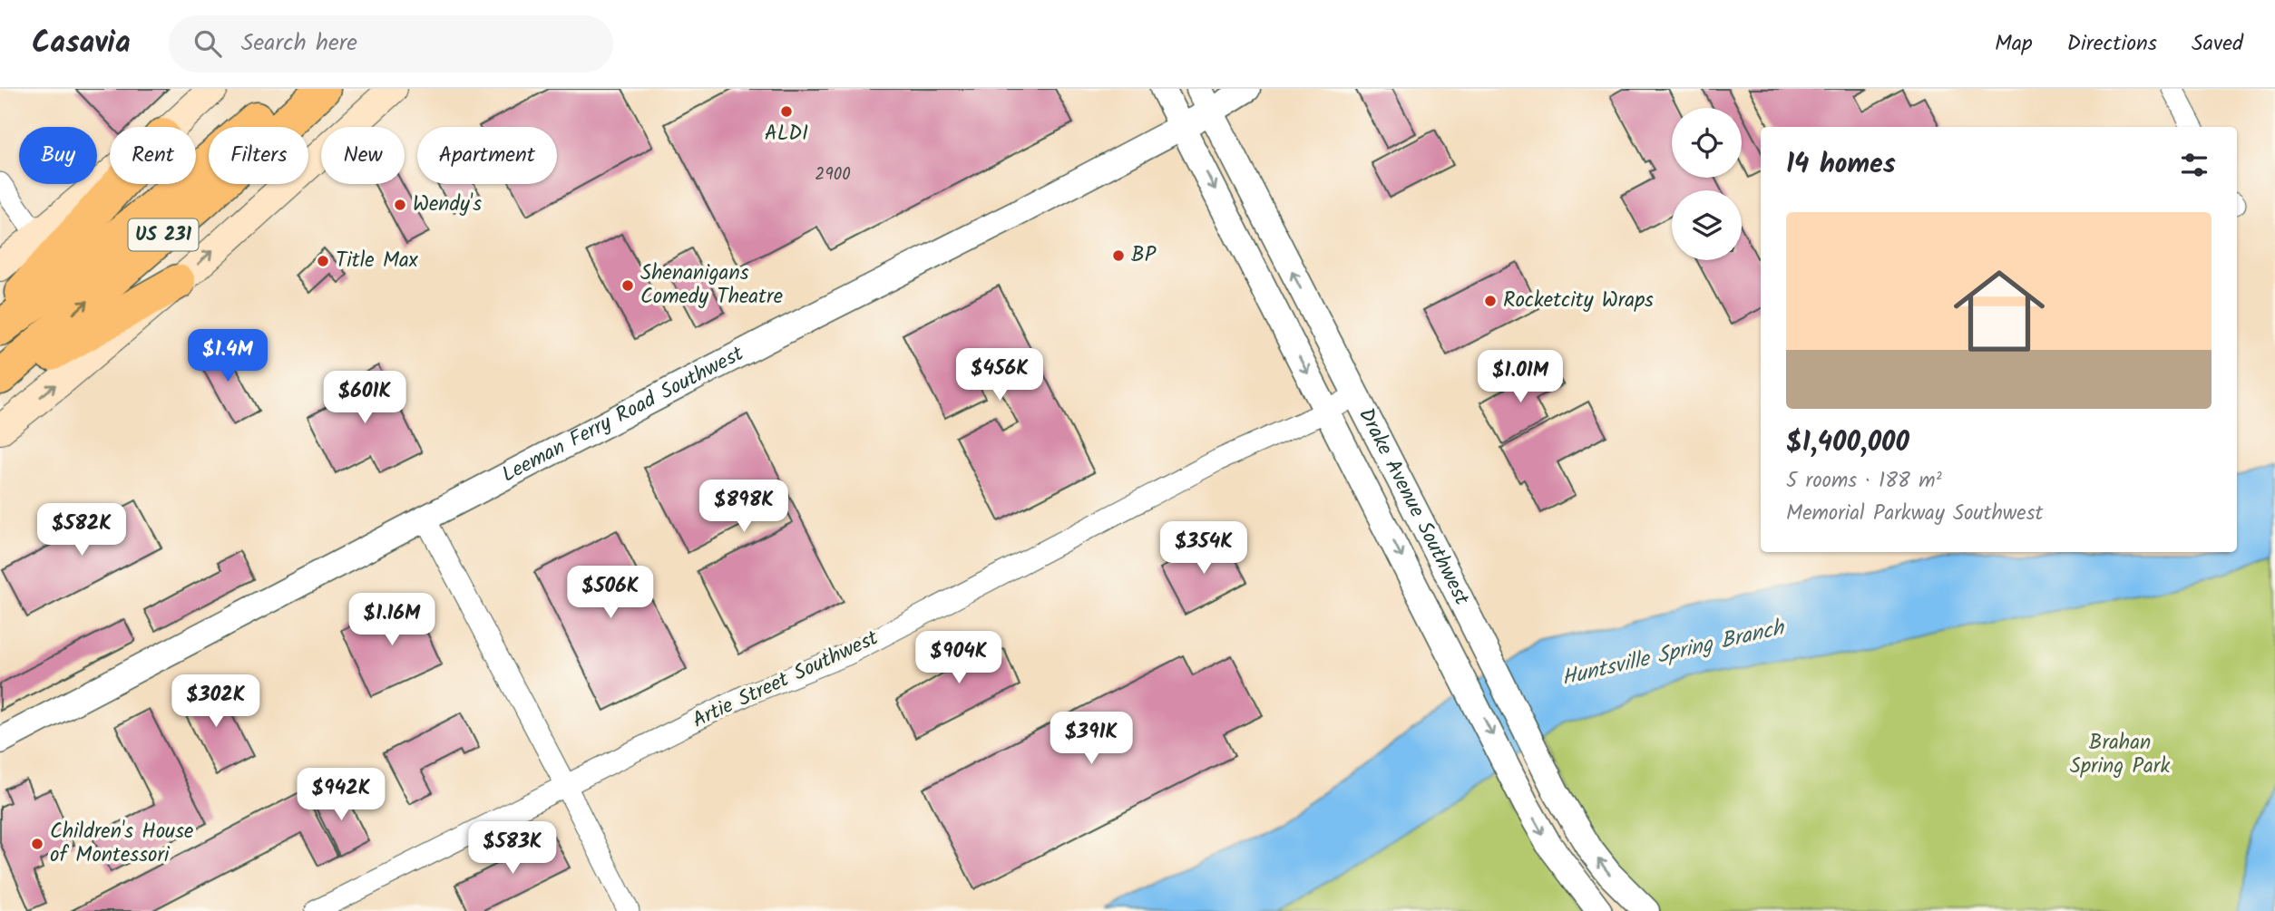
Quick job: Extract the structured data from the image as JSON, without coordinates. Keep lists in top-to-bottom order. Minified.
{"streets":{"highway":["US 231"],"street":["Leeman Ferry Road Southwest","Drake Avenue Southwest","Artie Street Southwest"]},"crossings":[["Leeman Ferry Road Southwest","Drake Avenue Southwest"],["Drake Avenue Southwest","Artie Street Southwest"]],"water":["Huntsville Spring Branch"],"parks":["Brahan Spring Park"],"places":["ALDI","Wendy's","BP","Title Max","Shenanigans Comedy Theatre","Rocketcity Wraps","Children's House of Montessori"],"house_numbers":["2900"],"page":{"header":"Casavia","search":"Search here","nav":["Map","Directions","Saved"],"chip":["Buy","Rent","Filters","New","Apartment"],"heading":"14 homes","list":[{"name":"$1,400,000","note":"5 rooms · 188 m² · Memorial Parkway Southwest"}],"price":["$1.4M","$456K","$1.01M","$601K","$898K","$582K","$354K","$506K","$1.16M","$904K","$302K","$391K","$942K","$583K"]}}
